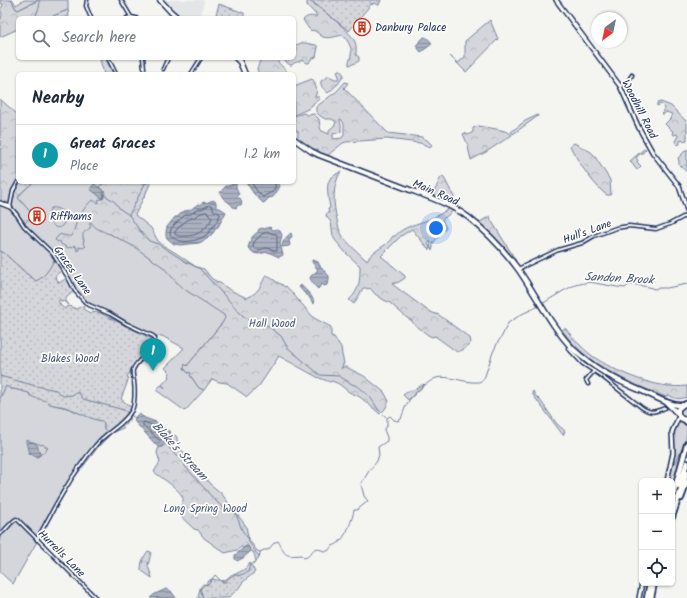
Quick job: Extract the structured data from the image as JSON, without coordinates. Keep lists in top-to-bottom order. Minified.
{"streets":{"main road":["Main Road"],"street":["Woodhill Road","Hull's Lane","Graces Lane","Hurrells Lane"]},"crossings":[["Main Road","Hull's Lane"],["Graces Lane","Hurrells Lane"]],"water":["Sandon Brook","Blake's Stream"],"parks":["Hall Wood","Blakes Wood","Long Spring Wood"],"places":{"building":["Danbury Palace","Riffhams"]},"north":"bottom left","page":{"search":"Search here","heading":"Nearby","list":[{"mark":"1","name":"Great Graces","note":"Place","value":"1.2 km"}],"pins":"1","map_buttons":["+","−"]}}
